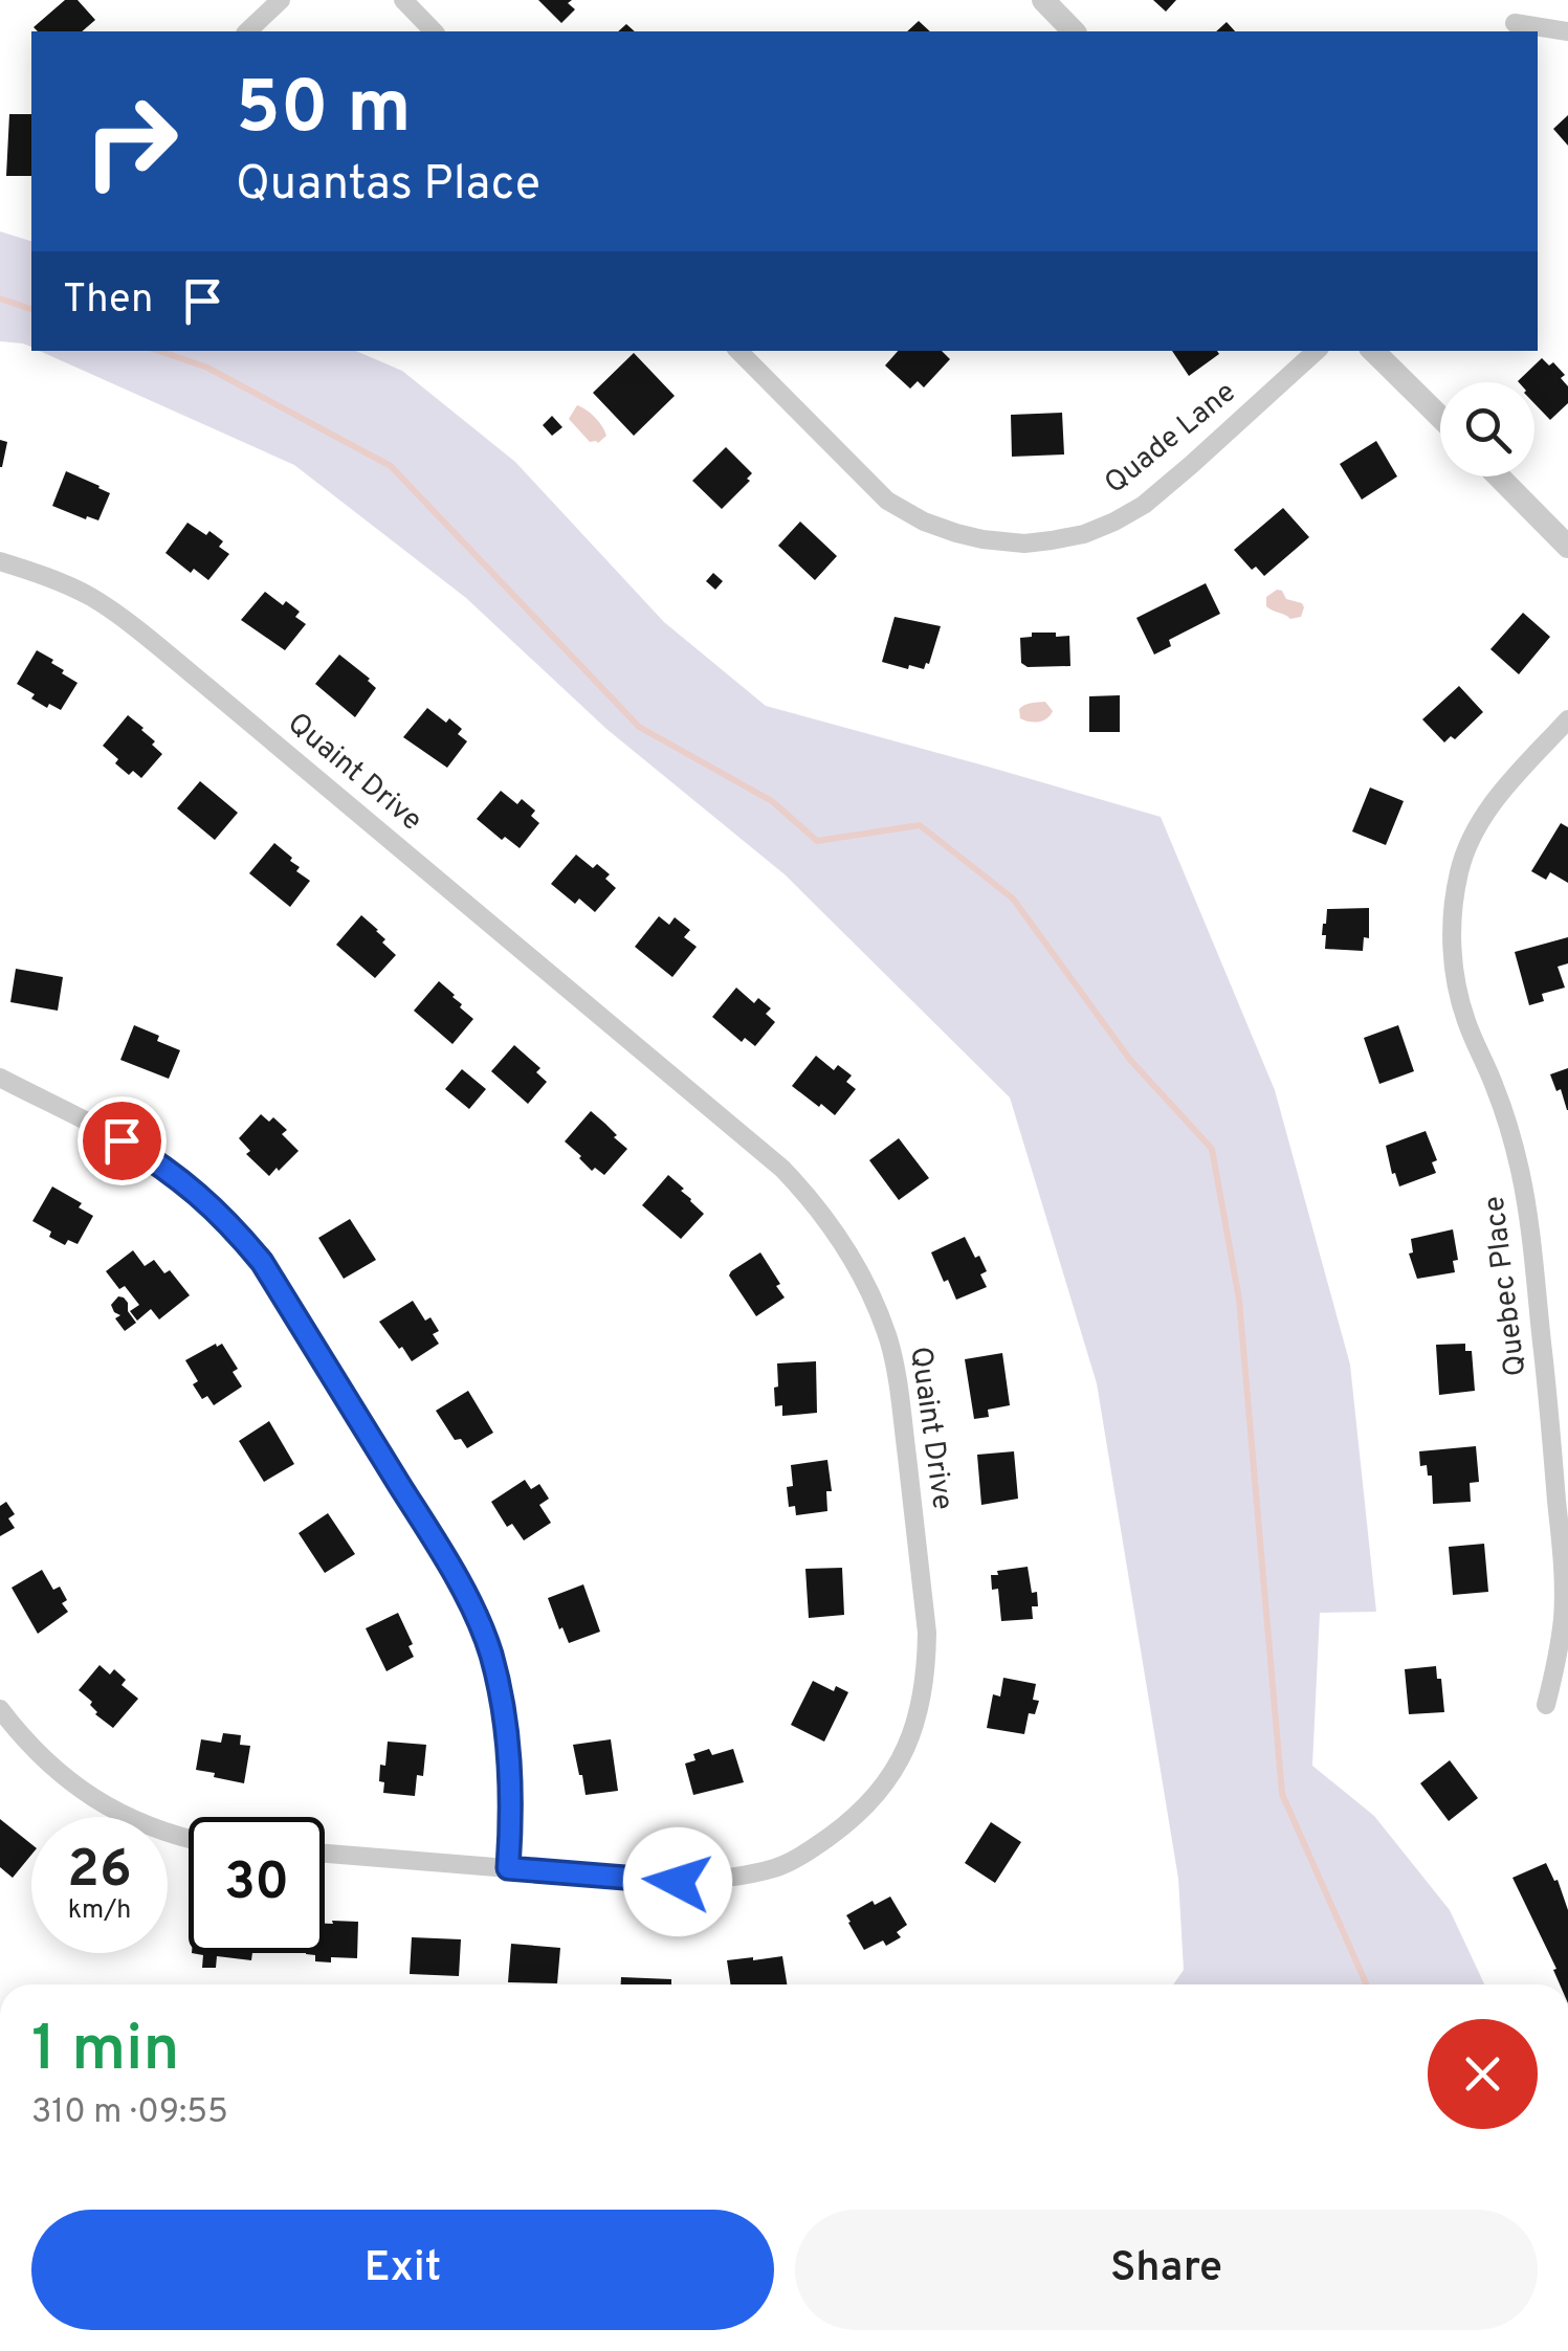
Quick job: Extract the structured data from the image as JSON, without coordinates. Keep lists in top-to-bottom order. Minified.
{"streets":{"street":["Quade Lane","Quaint Drive","Quebec Place"]},"page":{"turn":["50 m","Quantas Place"],"then":"Then","speed":"26 km/h","limit":"30","heading":["1 min","310 m · 09:55"],"buttons":["Exit","Share"]}}
